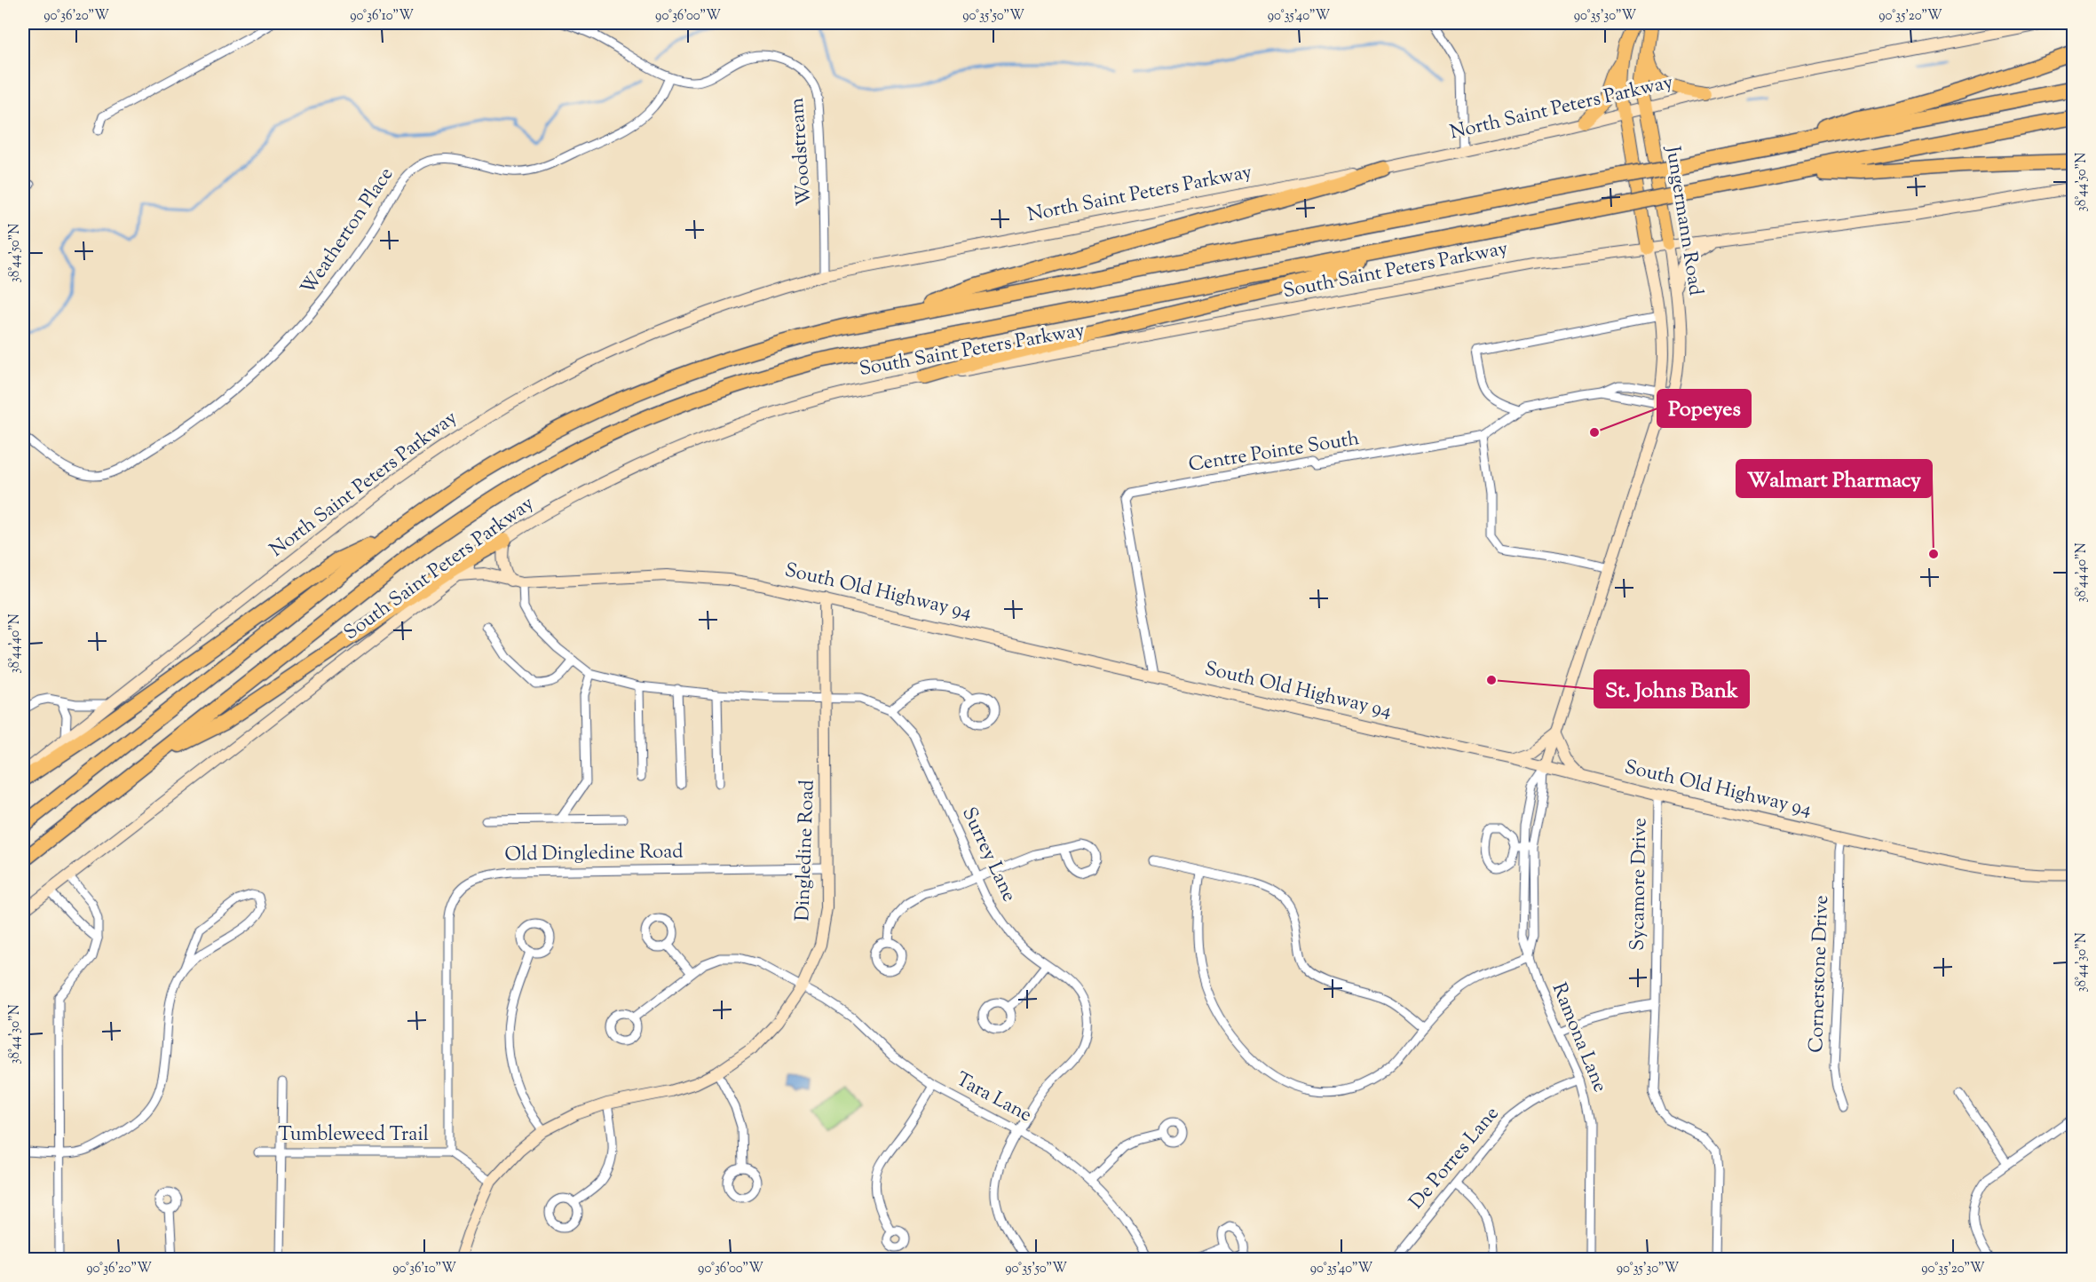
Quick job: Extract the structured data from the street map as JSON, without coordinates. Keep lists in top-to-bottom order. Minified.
{"streets":{"main road":["North Saint Peters Parkway","Jungermann Road","South Saint Peters Parkway","South Old Highway 94","Dingledine Road"],"street":["Woodstream","Weatherton Place","Centre Pointe South","Old Dingledine Road","Surrey Lane","Sycamore Drive","Cornerstone Drive","Ramona Lane","Tara Lane","Tumbleweed Trail","De Porres Lane"]},"crossings":[["North Saint Peters Parkway","Woodstream"],["North Saint Peters Parkway","Jungermann Road"],["Woodstream","Weatherton Place"],["Jungermann Road","South Saint Peters Parkway"],["Jungermann Road","Centre Pointe South"],["Jungermann Road","South Old Highway 94"],["Jungermann Road","Ramona Lane"],["South Saint Peters Parkway","South Old Highway 94"],["Centre Pointe South","South Old Highway 94"],["South Old Highway 94","Dingledine Road"],["South Old Highway 94","Sycamore Drive"],["South Old Highway 94","Cornerstone Drive"],["South Old Highway 94","Ramona Lane"],["Dingledine Road","Old Dingledine Road"],["Dingledine Road","Tara Lane"],["Old Dingledine Road","Tumbleweed Trail"],["Surrey Lane","Tara Lane"],["Ramona Lane","De Porres Lane"]],"places":["Popeyes","Walmart Pharmacy","St. Johns Bank"],"coordinates":["90°36'20\"W","90°36'10\"W","90°36'00\"W","90°35'50\"W","90°35'40\"W","90°35'30\"W","90°35'20\"W","38°44'50\"N","38°44'40\"N","38°44'30\"N"]}
